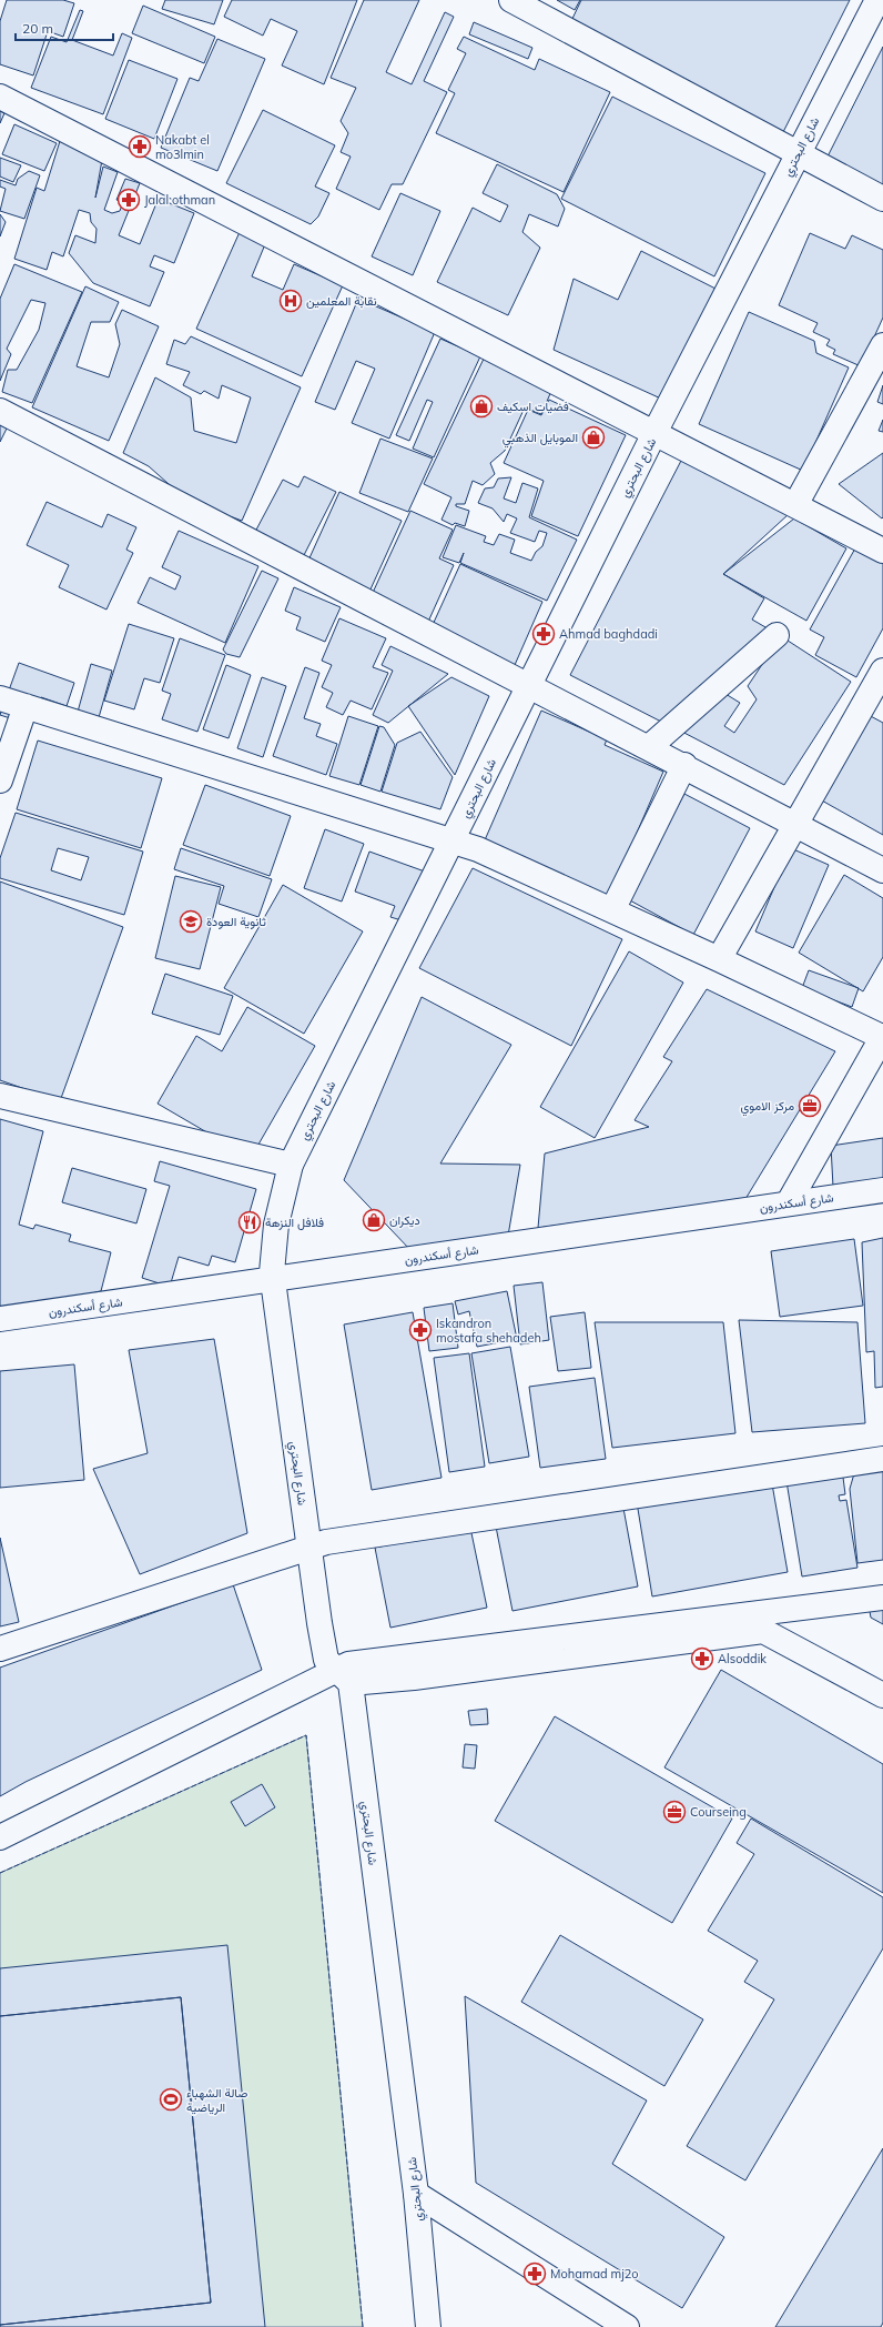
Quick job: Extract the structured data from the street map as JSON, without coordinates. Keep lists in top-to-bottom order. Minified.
{"streets":{"street":["شارع البحتري","شارع أسكندرون"]},"crossings":[["شارع البحتري","شارع أسكندرون"]],"places":{"pharmacy":["Nakabt el mo3lmin","Jalal othman","Ahmad baghdadi","Iskandron mostafa shehadeh","Alsoddik","Mohamad mj2o"],"hospital":["نقابة المعلمين"],"shop":["فضيات اسكيف","الموبايل الذهبي","ديكران"],"school or university":["ثانوية العودة"],"office":["مركز الاموي","Courseing"],"restaurant":["فلافل النزهة"],"sports":["صالة الشهباء الرياضية"]},"scale_bar":"20 m"}
